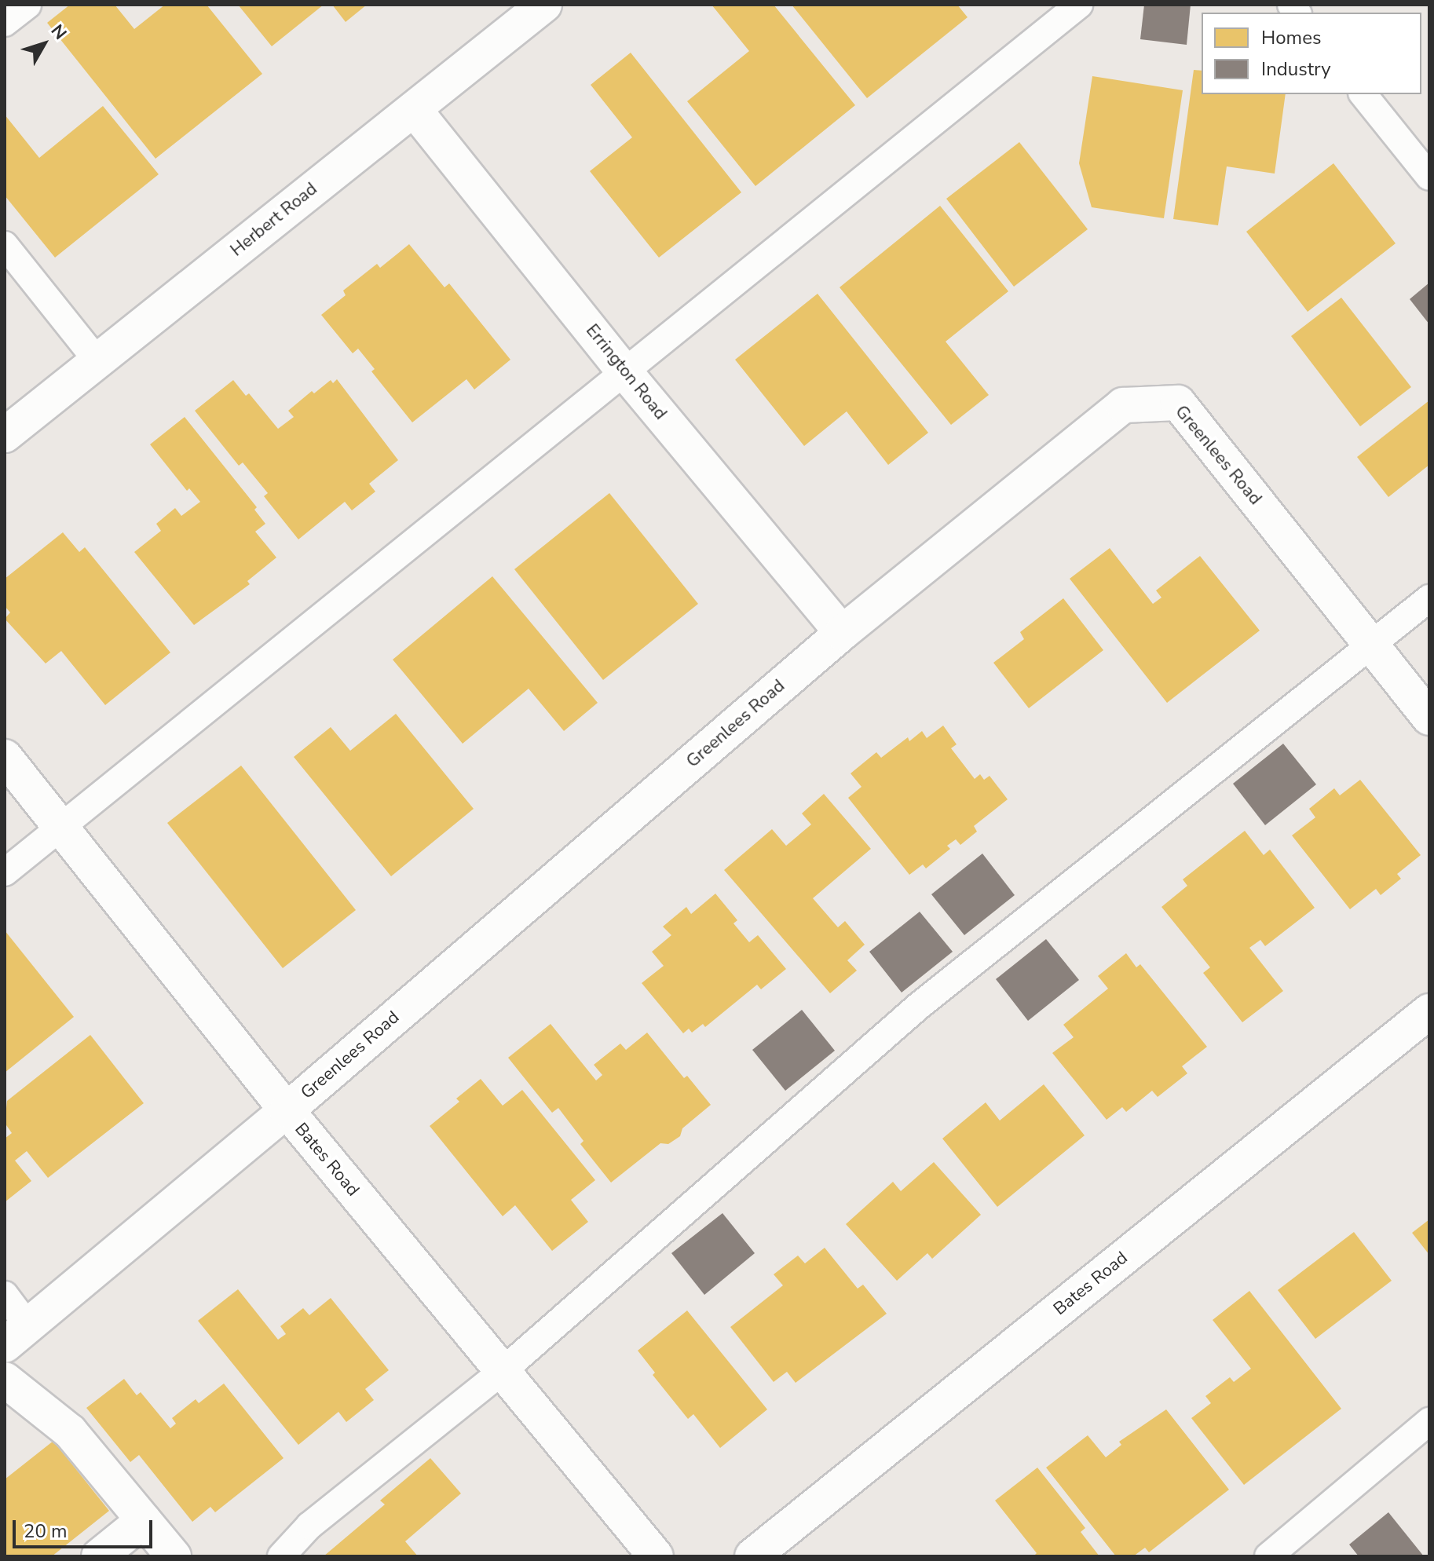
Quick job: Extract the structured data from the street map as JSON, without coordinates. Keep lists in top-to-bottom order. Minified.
{"streets":{"street":["Herbert Road","Errington Road","Greenlees Road","Bates Road"]},"crossings":[["Herbert Road","Errington Road"],["Errington Road","Greenlees Road"],["Greenlees Road","Bates Road"]],"legend":["Homes","Industry"],"scale_bar":"20 m","north":"top right"}
